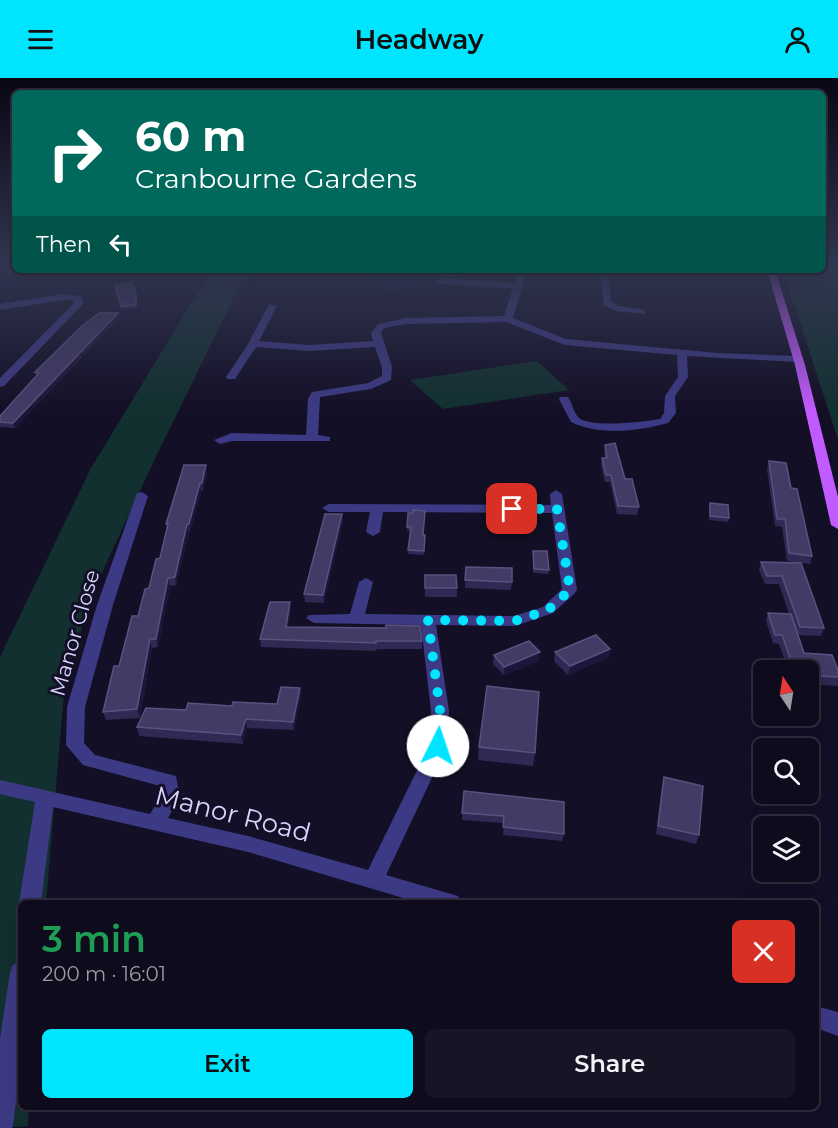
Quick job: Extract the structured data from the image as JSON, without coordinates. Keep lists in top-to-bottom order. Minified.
{"streets":{"street":["Manor Close","Manor Road"]},"crossings":[["Manor Close","Manor Road"]],"north":"top","page":{"header":"Headway","turn":["60 m","Cranbourne Gardens"],"then":"Then","heading":["3 min","200 m · 16:01"],"buttons":["Exit","Share"]}}
